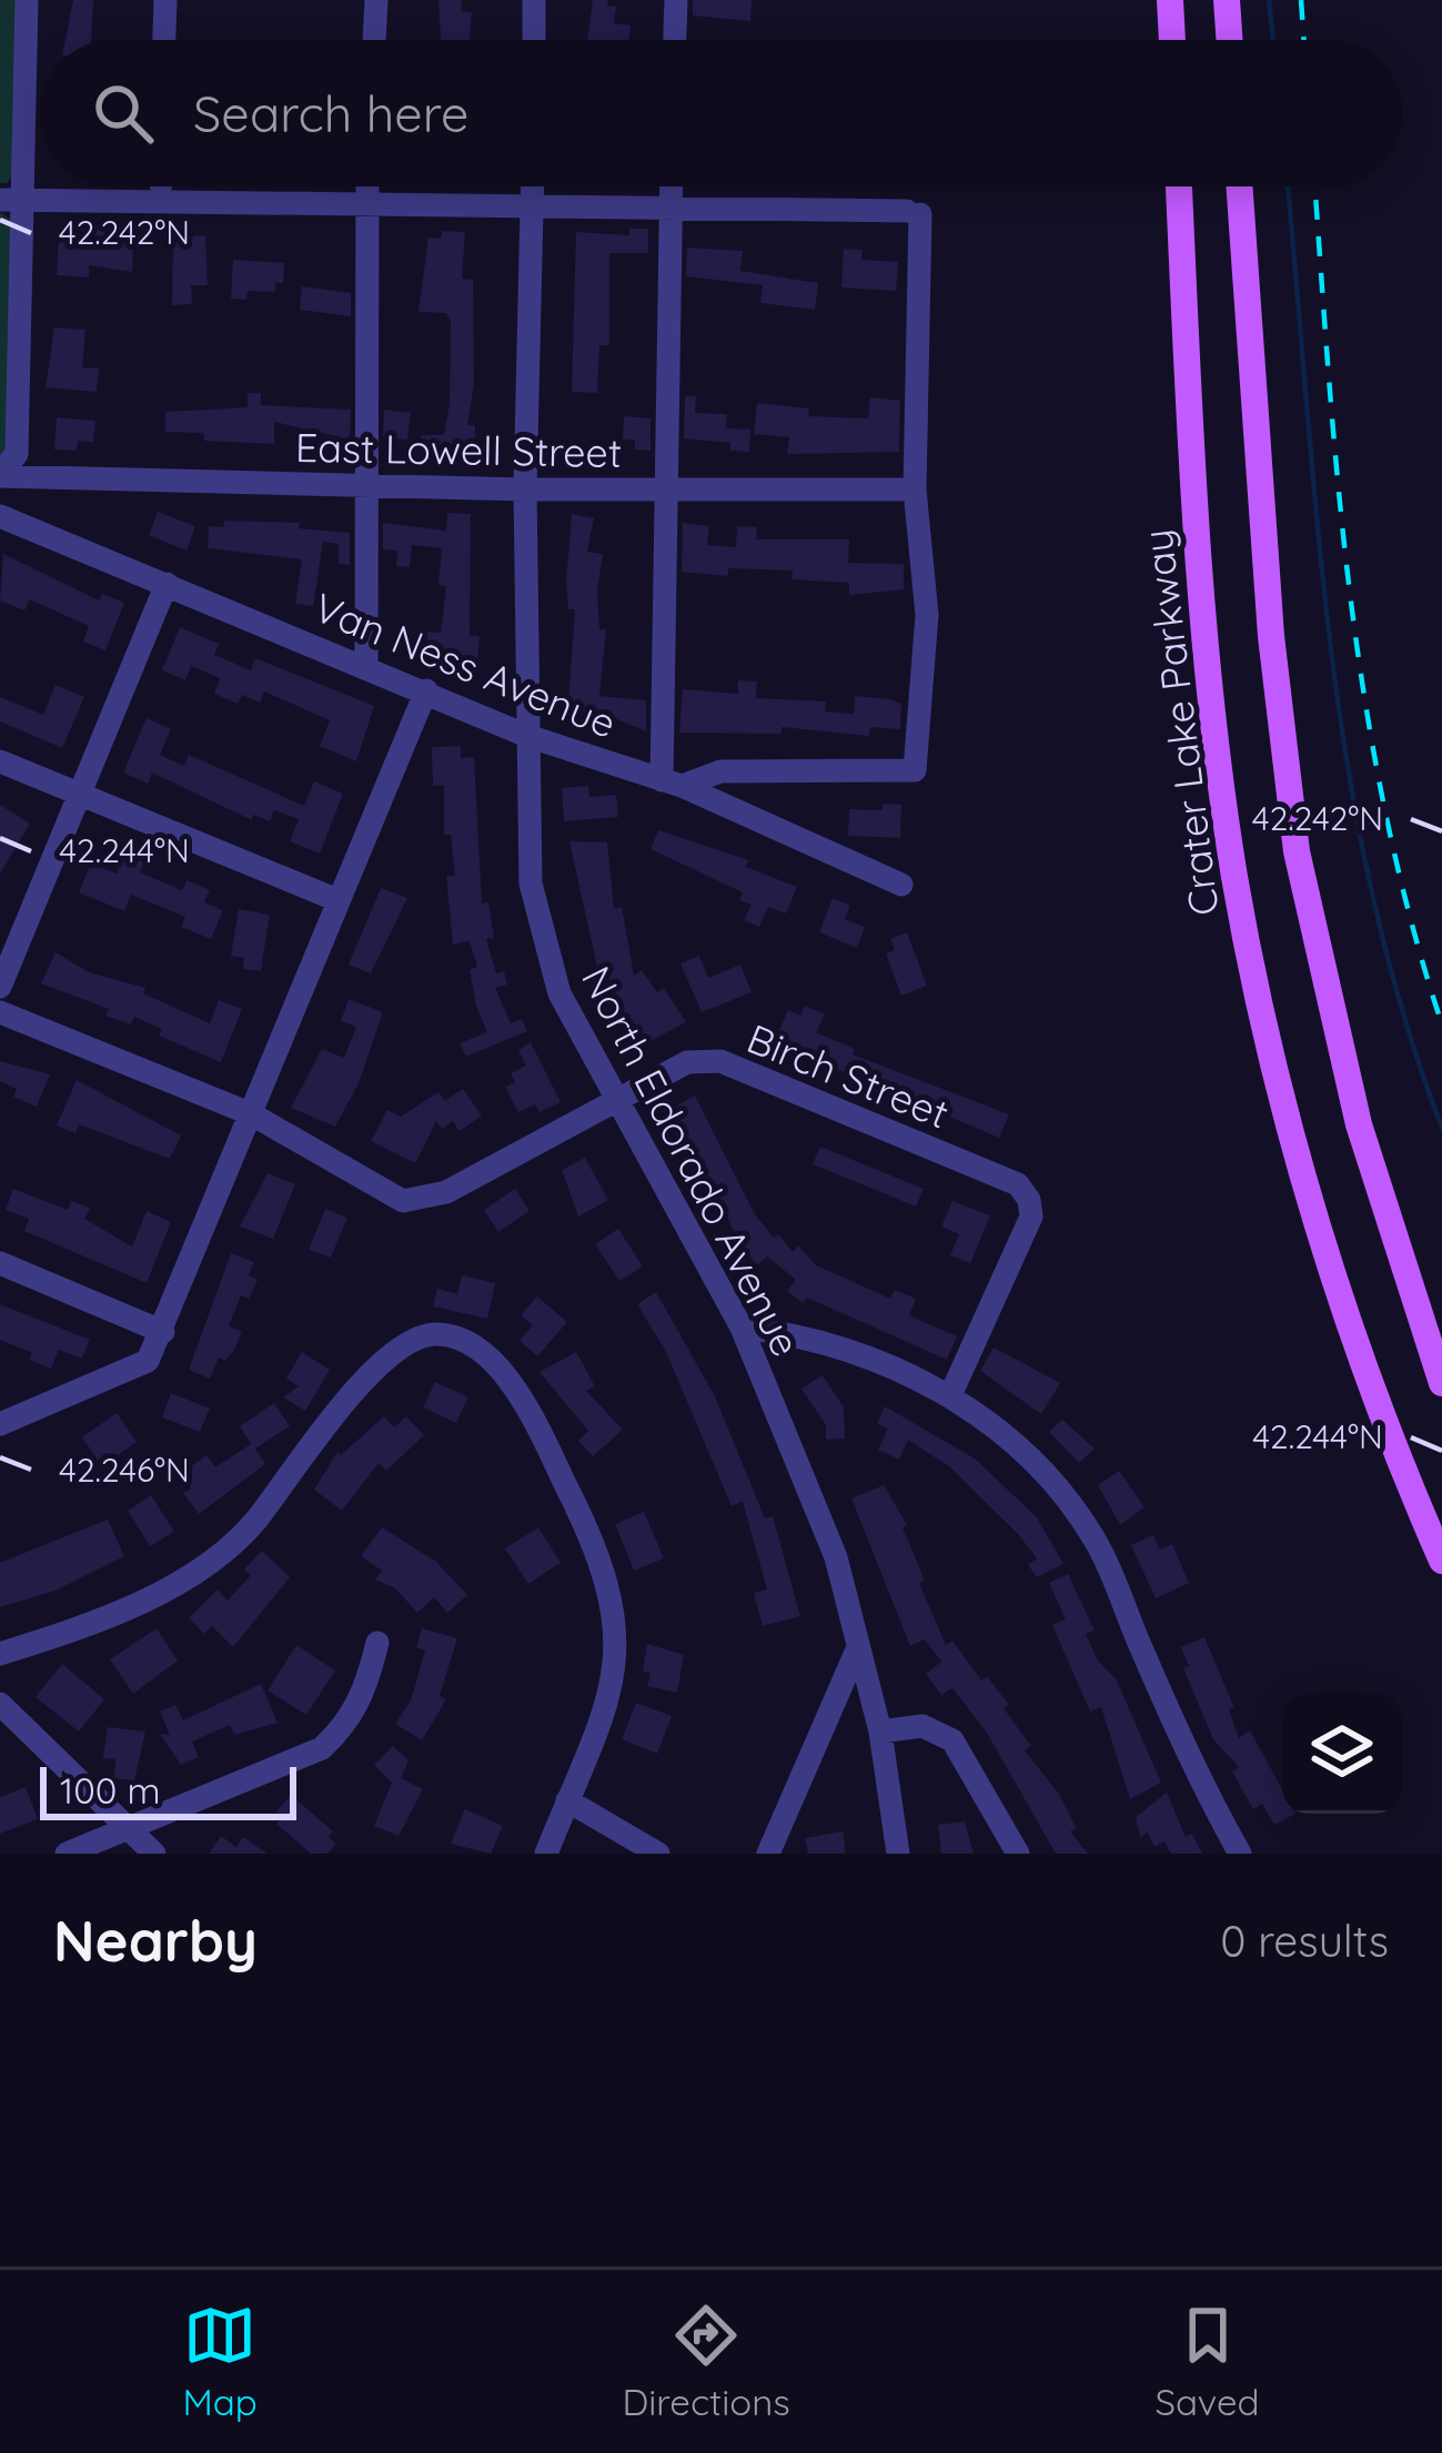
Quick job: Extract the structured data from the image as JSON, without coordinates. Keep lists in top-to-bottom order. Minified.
{"streets":{"main road":["Crater Lake Parkway"],"street":["East Lowell Street","Van Ness Avenue","Birch Street","North Eldorado Avenue"]},"crossings":[["East Lowell Street","North Eldorado Avenue"],["Van Ness Avenue","North Eldorado Avenue"],["Birch Street","North Eldorado Avenue"]],"scale_bar":"100 m","page":{"search":"Search here","scale":"100 m","heading":["Nearby","0 results"],"nav":["Map","Directions","Saved"]},"coordinates":["42.242°N","42.244°N","42.246°N"]}
